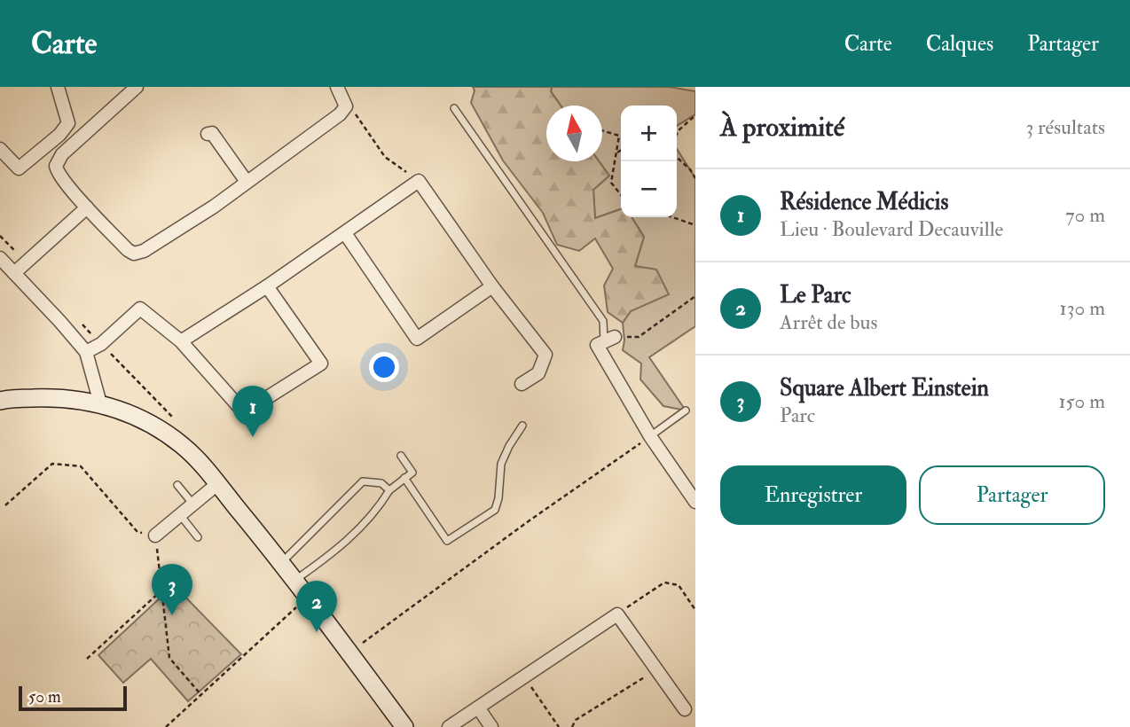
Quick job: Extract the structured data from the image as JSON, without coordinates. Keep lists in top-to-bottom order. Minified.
{"scale_bar":"50 m","north":"top","page":{"header":"Carte","nav":["Carte","Calques","Partager"],"heading":["À proximité","3 résultats"],"map_buttons":["+","−"],"list":[{"mark":"1","name":"Résidence Médicis","note":"Lieu · Boulevard Decauville","value":"70 m"},{"mark":"2","name":"Le Parc","note":"Arrêt de bus","value":"130 m"},{"mark":"3","name":"Square Albert Einstein","note":"Parc","value":"150 m"}],"pins":["1","3","2"],"buttons":["Enregistrer","Partager"],"scale":"50 m"}}
